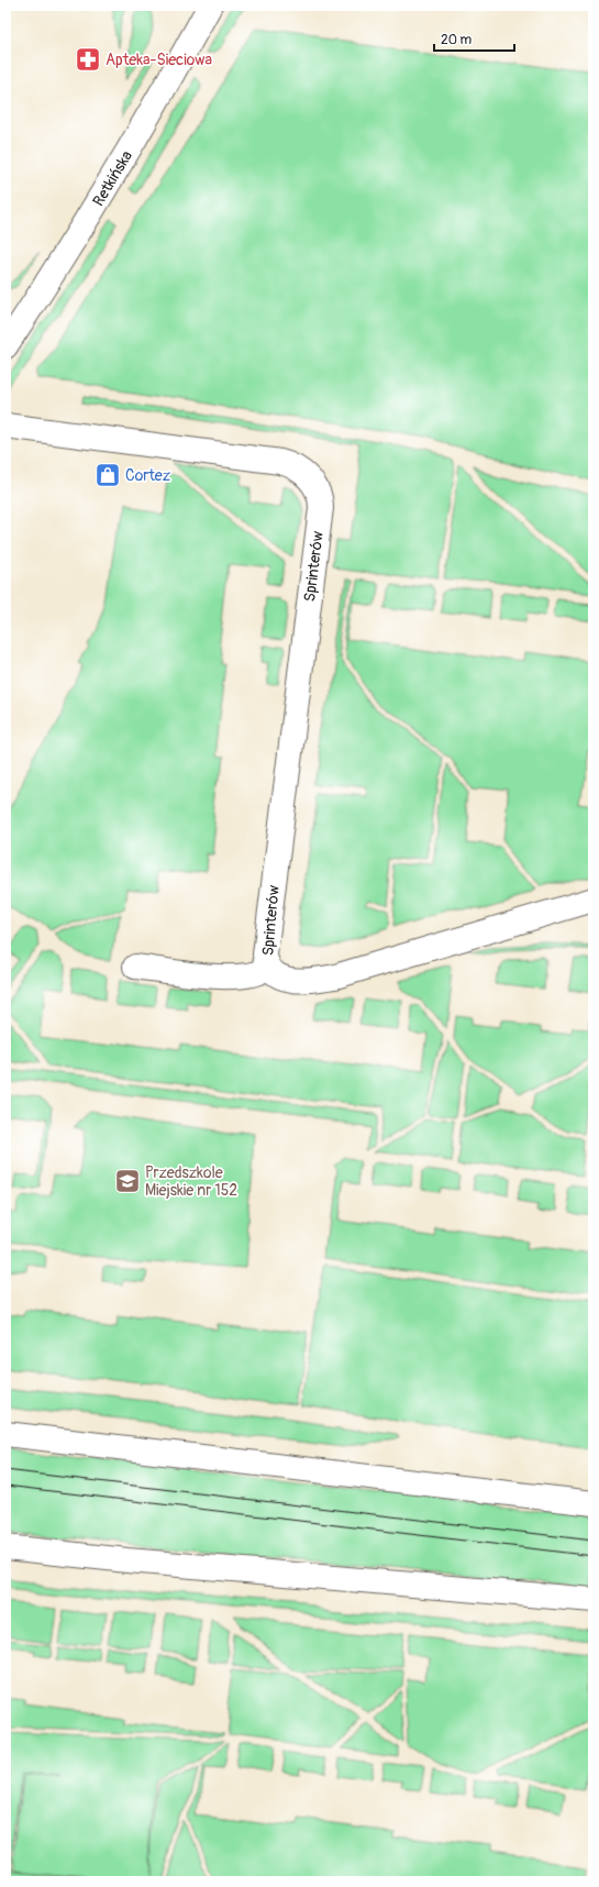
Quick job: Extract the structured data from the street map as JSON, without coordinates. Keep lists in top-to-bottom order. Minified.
{"streets":{"street":["Retkińska","Sprinterów"]},"places":{"pharmacy":["Apteka-Sieciowa"],"shop":["Cortez"],"school or university":["Przedszkole Miejskie nr 152"]},"scale_bar":"20 m"}
